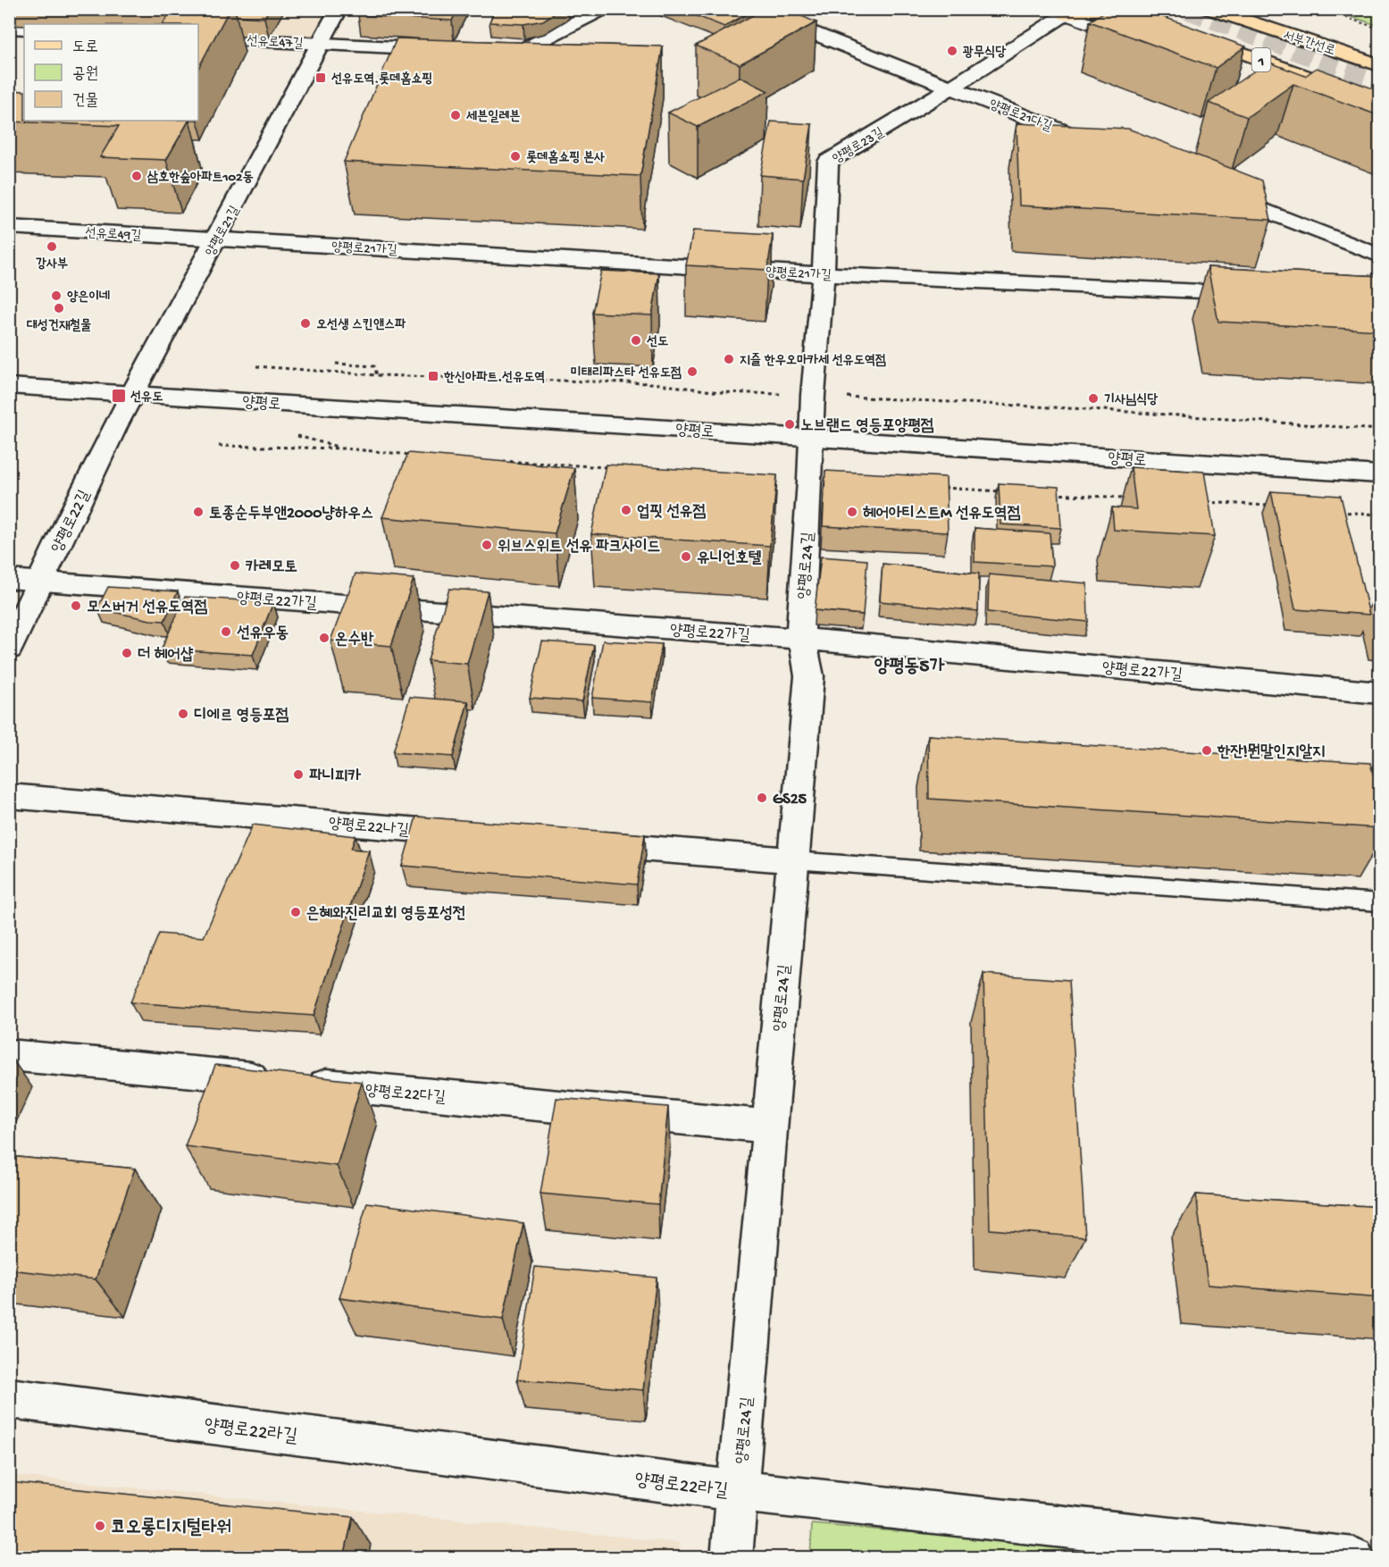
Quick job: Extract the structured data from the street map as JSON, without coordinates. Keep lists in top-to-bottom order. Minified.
{"streets":{"main road":["서부간선로","1"],"street":["선유로47길","양평로21다길","양평로23길","양평로21길","선유로49길","양평로21가길","양평로","양평로22길","양평로24길","양평로22가길","양평로22나길","양평로22다길","양평로22라길"]},"crossings":[["선유로47길","양평로21길"],["양평로21다길","양평로23길"],["양평로23길","양평로21가길"],["양평로23길","양평로"],["양평로23길","양평로24길"],["양평로21길","선유로49길"],["양평로21길","양평로21가길"],["양평로21길","양평로"],["양평로21길","양평로22길"],["선유로49길","양평로21가길"],["양평로","양평로22길"],["양평로","양평로24길"],["양평로22길","양평로22가길"],["양평로24길","양평로22가길"],["양평로24길","양평로22다길"],["양평로24길","양평로22라길"]],"districts":["양평동5가"],"places":{"other":["광무식당","세븐일레븐","롯데홈쇼핑 본사","삼호한숲아파트102동","강사부","양은이네","대성건재철물","오선생 스킨앤스파","선도","지즐 한우오마카세 선유도역점","미태리파스타 선유도점","기사님식당","노브랜드 영등포양평점","업핏 선유점","토종순두부앤2000냥하우스","헤어아티스트M 선유도역점","위브스위트 선유 파크사이드","유니언호텔","카레모토","모스버거 선유도역점","선유우동","온수반","더 헤어샵","디에르 영등포점","한잔!뭔말인지알지","파니피카","GS25","은혜와진리교회 영등포성전","코오롱디지털타워"],"transit":["선유도역.롯데홈쇼핑","한신아파트.선유도역","선유도"]},"legend":["도로","공원","건물"]}
